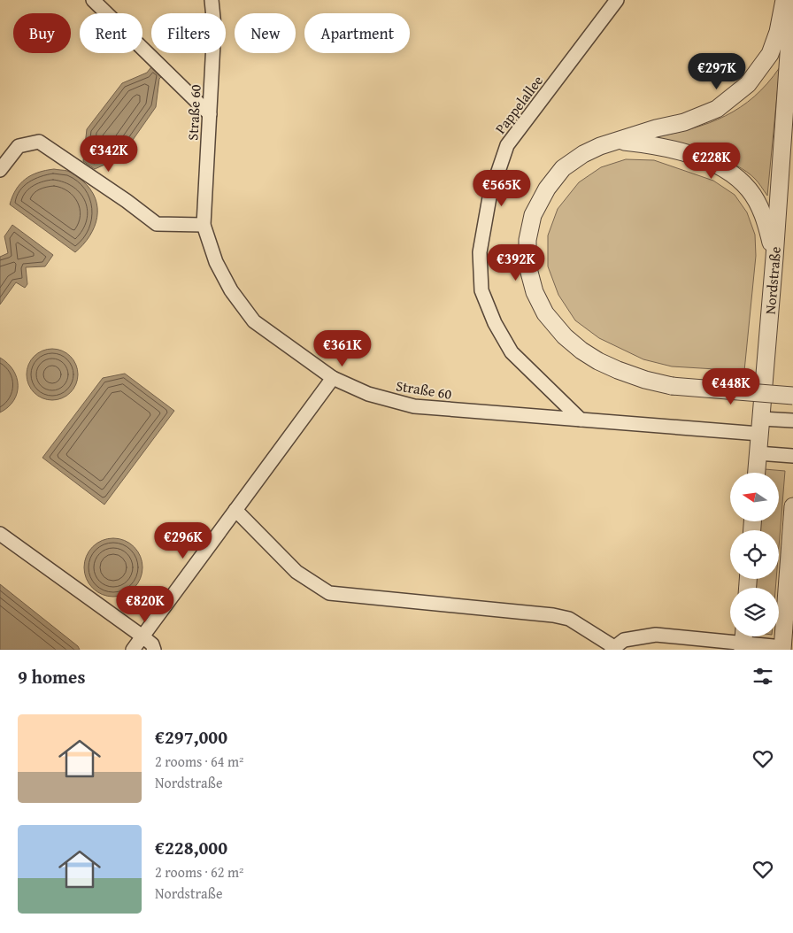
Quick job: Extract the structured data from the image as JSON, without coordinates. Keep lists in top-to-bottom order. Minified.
{"streets":{"street":["Pappelallee","Straße 60","Nordstraße"]},"crossings":[["Pappelallee","Straße 60"],["Straße 60","Nordstraße"]],"north":"left","page":{"chip":["Buy","Rent","Filters","New","Apartment"],"price":["€297K","€342K","€228K","€565K","€392K","€361K","€448K","€296K","€820K"],"heading":"9 homes","list":[{"name":"€297,000","note":"2 rooms · 64 m² · Nordstraße"},{"name":"€228,000","note":"2 rooms · 62 m² · Nordstraße"}]}}
